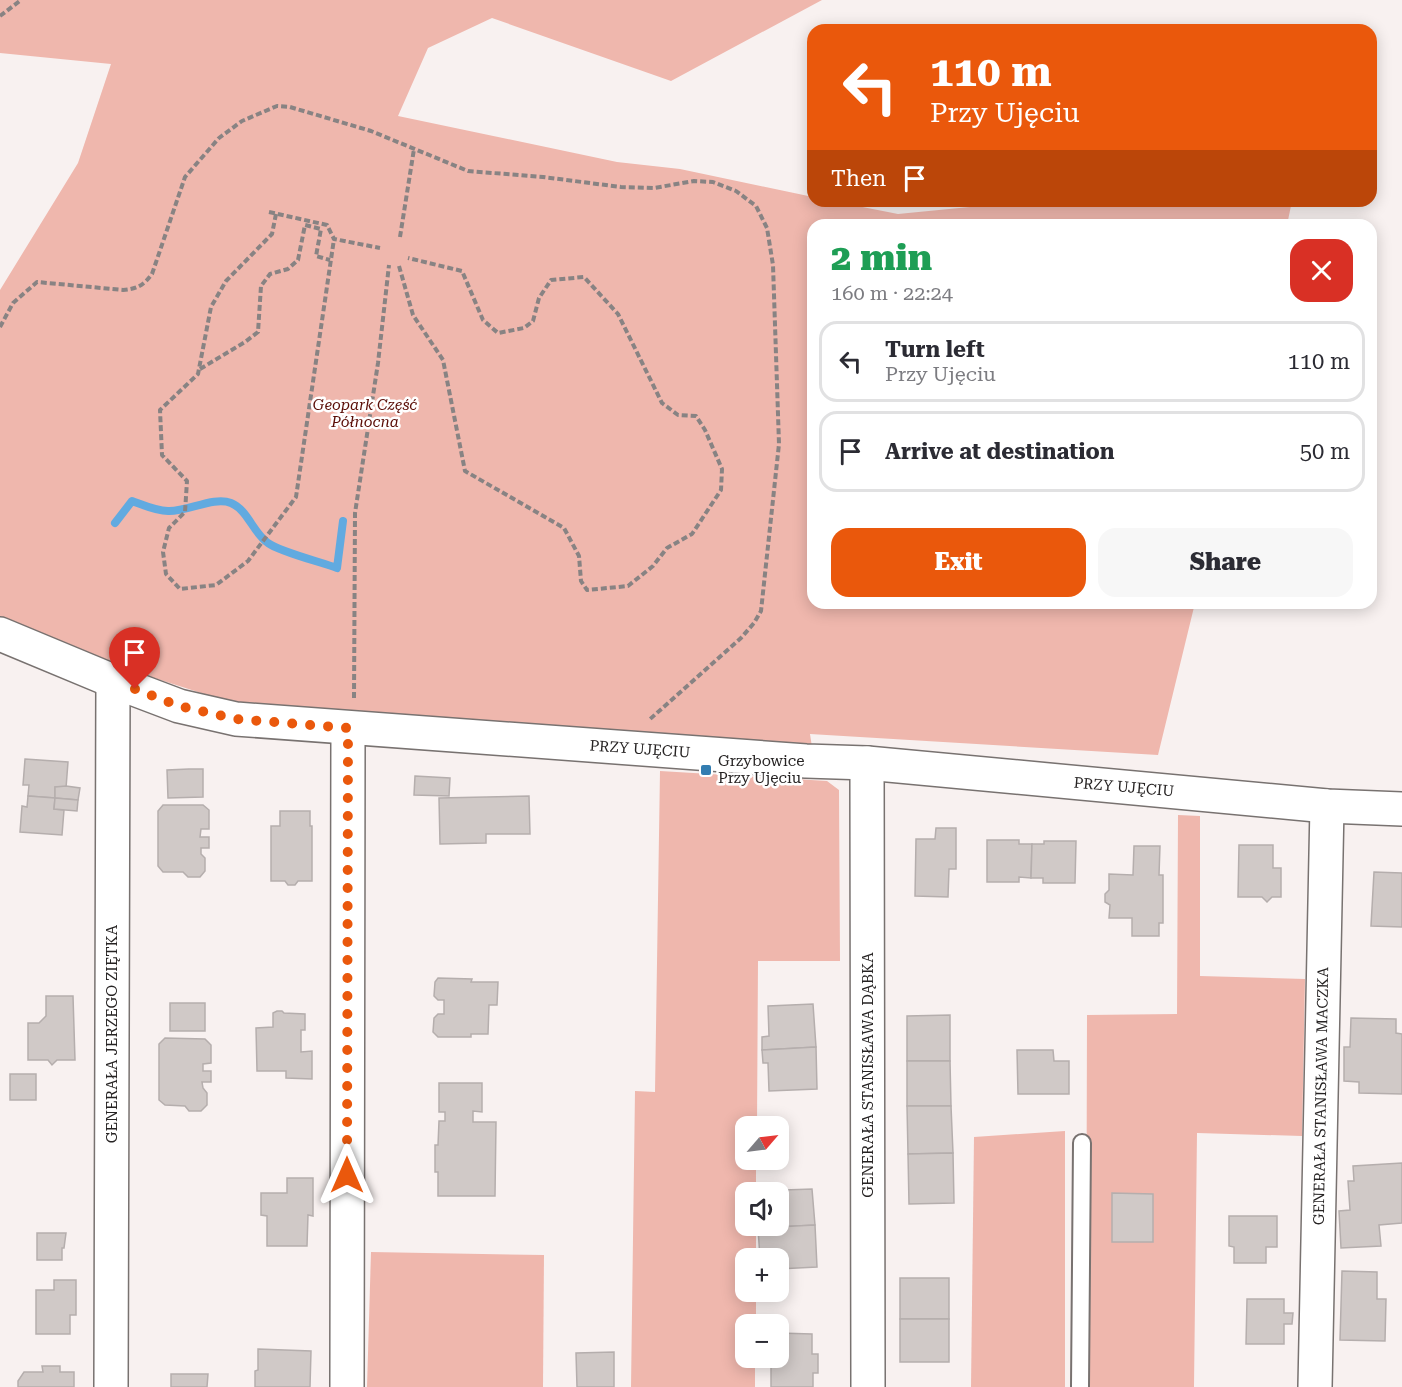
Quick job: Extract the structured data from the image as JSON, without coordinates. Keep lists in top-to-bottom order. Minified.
{"streets":{"street":["PRZY UJĘCIU","GENERAŁA JERZEGO ZIĘTKA","GENERAŁA STANISŁAWA DĄBKA","GENERAŁA STANISŁAWA MACZKA"]},"crossings":[["PRZY UJĘCIU","GENERAŁA JERZEGO ZIĘTKA"],["PRZY UJĘCIU","GENERAŁA STANISŁAWA DĄBKA"],["PRZY UJĘCIU","GENERAŁA STANISŁAWA MACZKA"]],"parks":["Geopark Część Północna"],"places":{"transit":["Grzybowice Przy Ujęciu"]},"north":"top right","page":{"turn":["110 m","Przy Ujęciu"],"then":"Then","heading":["2 min","160 m · 22:24"],"list":[{"name":"Turn left","note":"Przy Ujęciu","value":"110 m"},{"name":"Arrive at destination","value":"50 m"}],"buttons":["Exit","Share"],"map_buttons":["+","−"]}}
